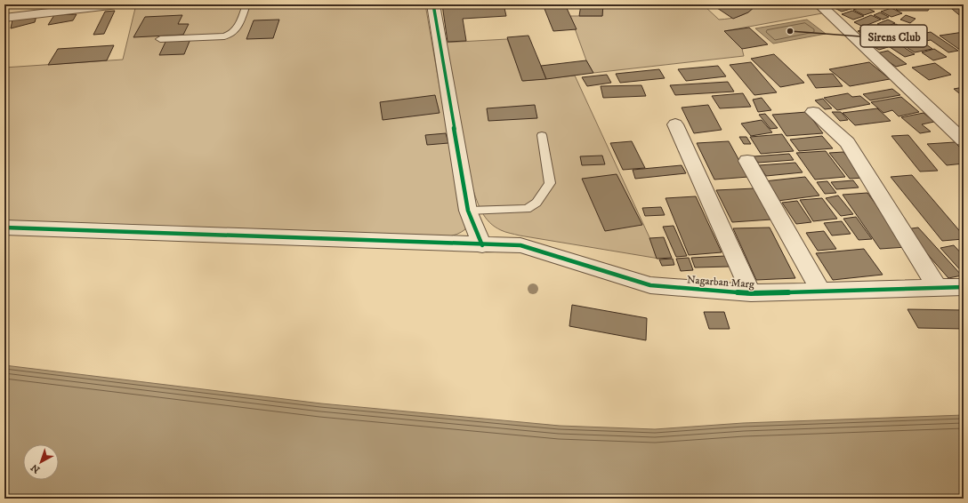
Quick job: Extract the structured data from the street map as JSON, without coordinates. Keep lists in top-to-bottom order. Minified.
{"streets":{"street":["Nagarban Marg"]},"places":["Sirens Club"],"north":"bottom left"}
